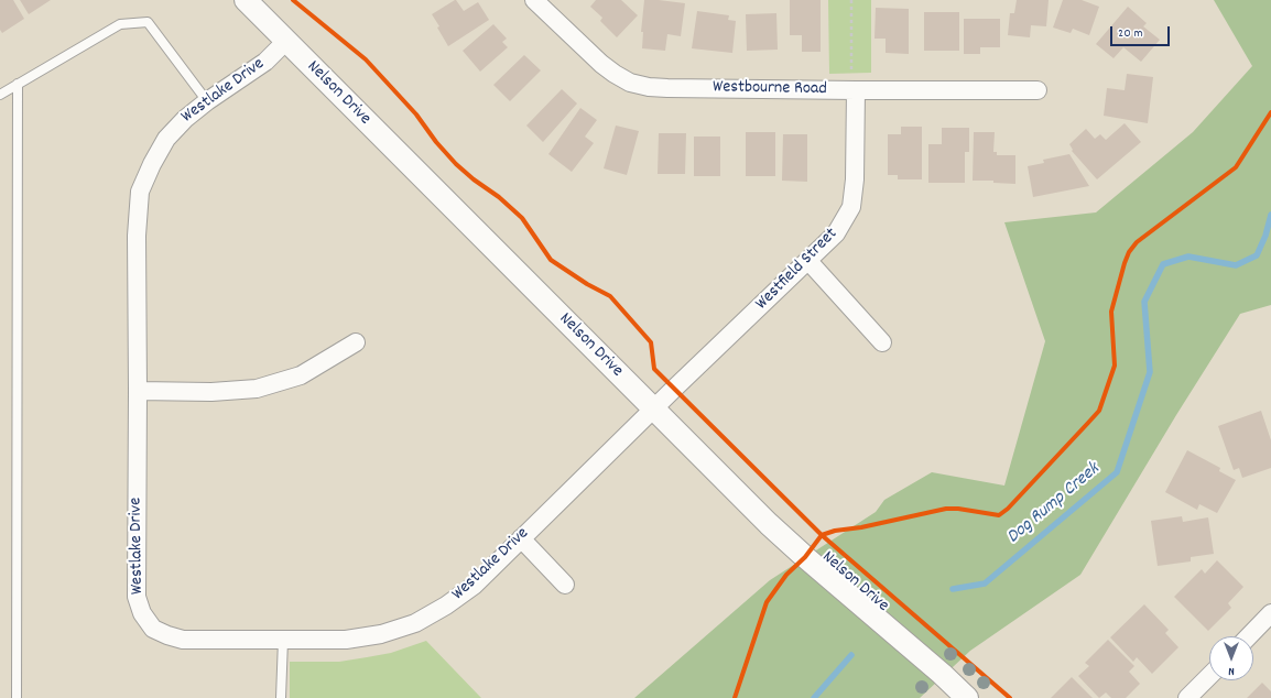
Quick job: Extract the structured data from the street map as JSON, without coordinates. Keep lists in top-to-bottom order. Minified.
{"streets":{"street":["Westbourne Road","Westlake Drive","Nelson Drive","Westfield Street"]},"crossings":[["Westbourne Road","Westfield Street"],["Westlake Drive","Nelson Drive"],["Westlake Drive","Westfield Street"],["Nelson Drive","Westfield Street"]],"water":["Dog Rump Creek"],"scale_bar":"20 m","north":"bottom"}
